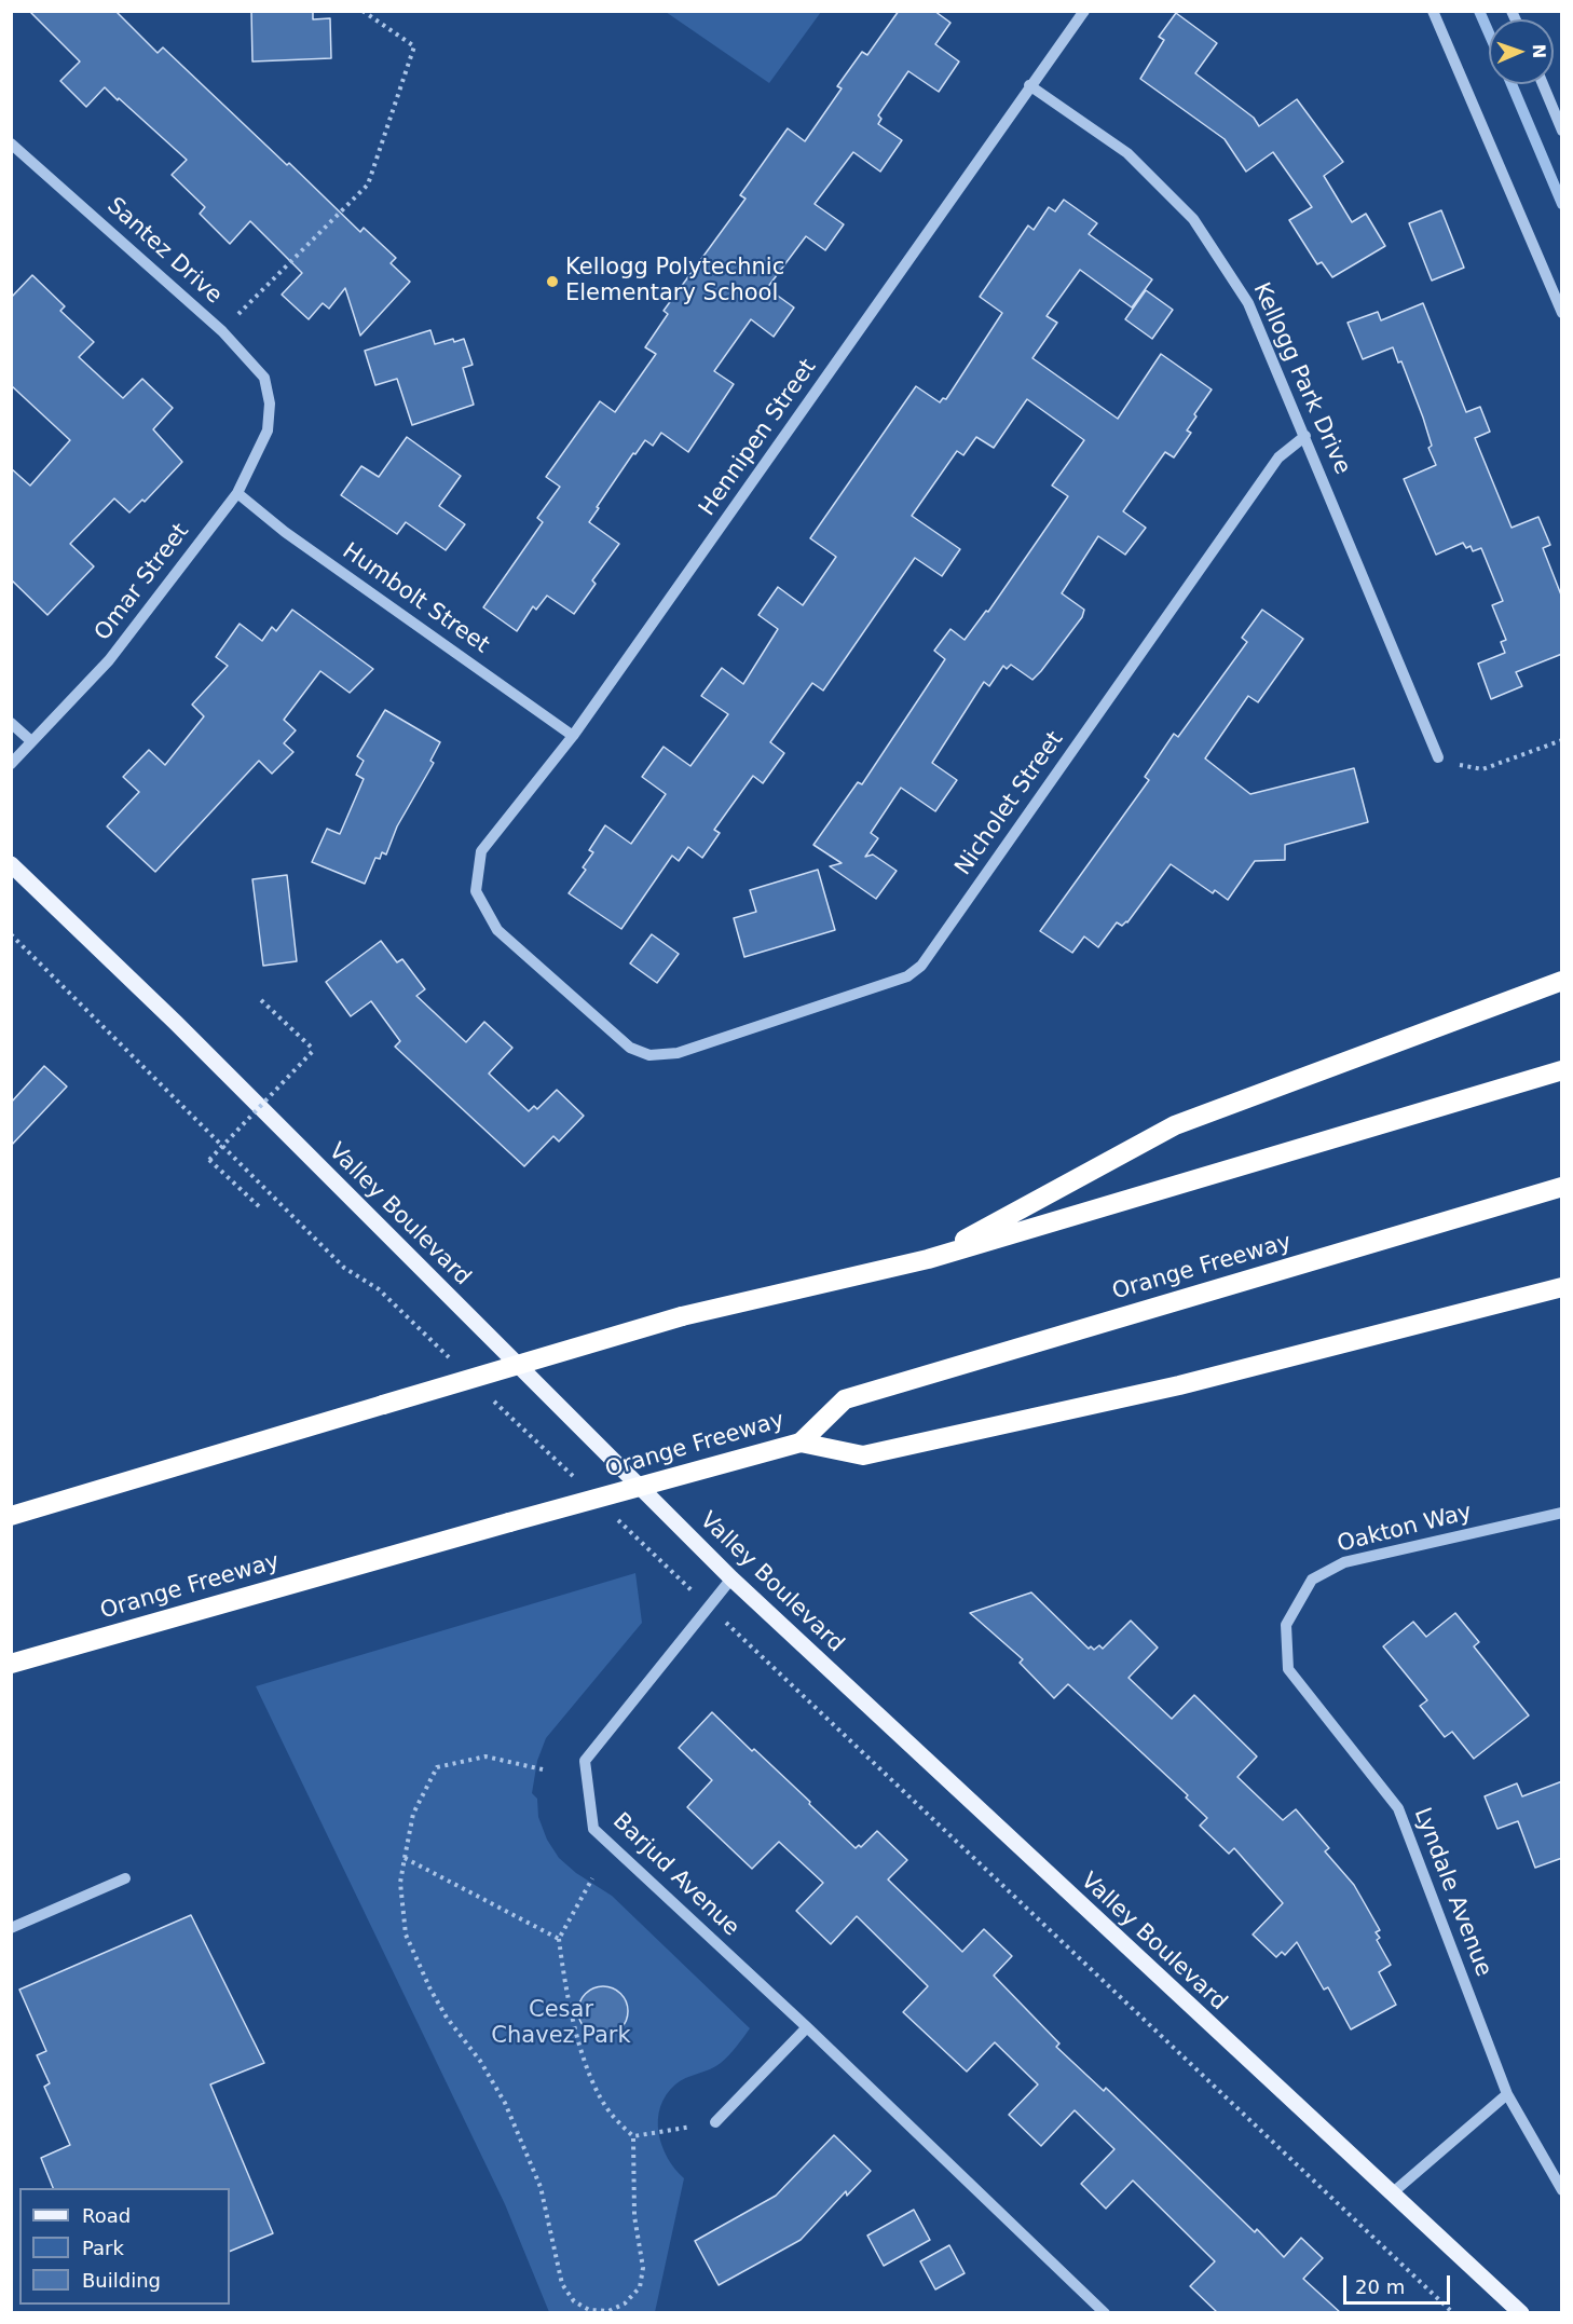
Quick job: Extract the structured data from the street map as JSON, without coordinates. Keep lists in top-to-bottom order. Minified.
{"streets":{"highway":["Orange Freeway"],"main road":["Valley Boulevard"],"street":["Santez Drive","Kellogg Park Drive","Hennipen Street","Omar Street","Humbolt Street","Nicholet Street","Oakton Way","Barjud Avenue","Lyndale Avenue"]},"crossings":[["Santez Drive","Omar Street"],["Kellogg Park Drive","Hennipen Street"],["Kellogg Park Drive","Nicholet Street"],["Hennipen Street","Humbolt Street"],["Hennipen Street","Nicholet Street"],["Omar Street","Humbolt Street"],["Valley Boulevard","Barjud Avenue"],["Oakton Way","Lyndale Avenue"]],"parks":["Cesar Chavez Park"],"places":["Kellogg Polytechnic Elementary School"],"legend":["Road","Park","Building"],"scale_bar":"20 m","north":"right"}
